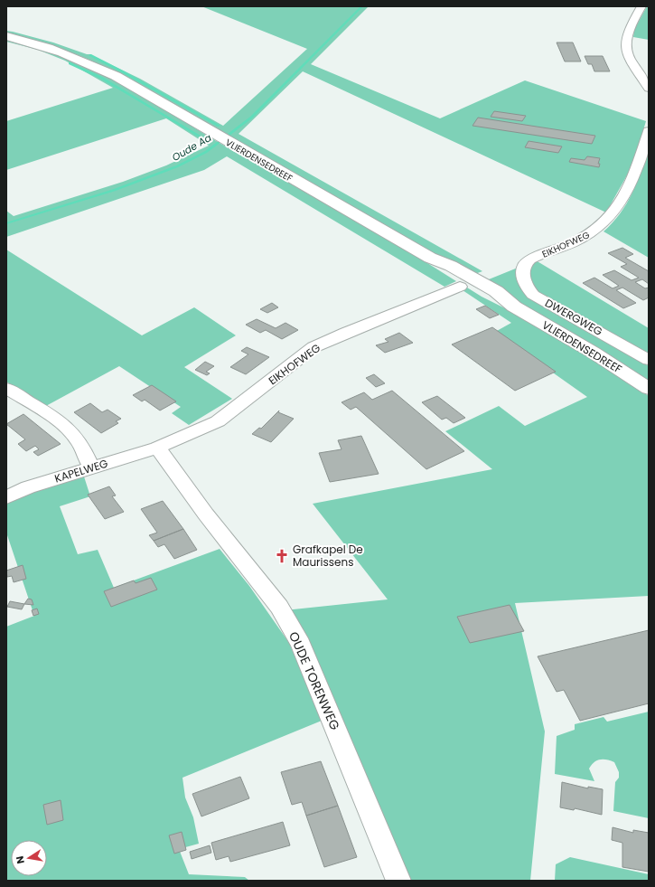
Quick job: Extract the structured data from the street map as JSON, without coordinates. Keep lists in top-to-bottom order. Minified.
{"streets":{"main road":["VLIERDENSEDREEF"],"street":["EIKHOFWEG","DWERGWEG","KAPELWEG","OUDE TORENWEG"]},"crossings":[["EIKHOFWEG","DWERGWEG"],["EIKHOFWEG","KAPELWEG"],["EIKHOFWEG","OUDE TORENWEG"],["KAPELWEG","OUDE TORENWEG"]],"water":["Oude Aa"],"places":{"church":["Grafkapel De Maurissens"]},"north":"left"}
